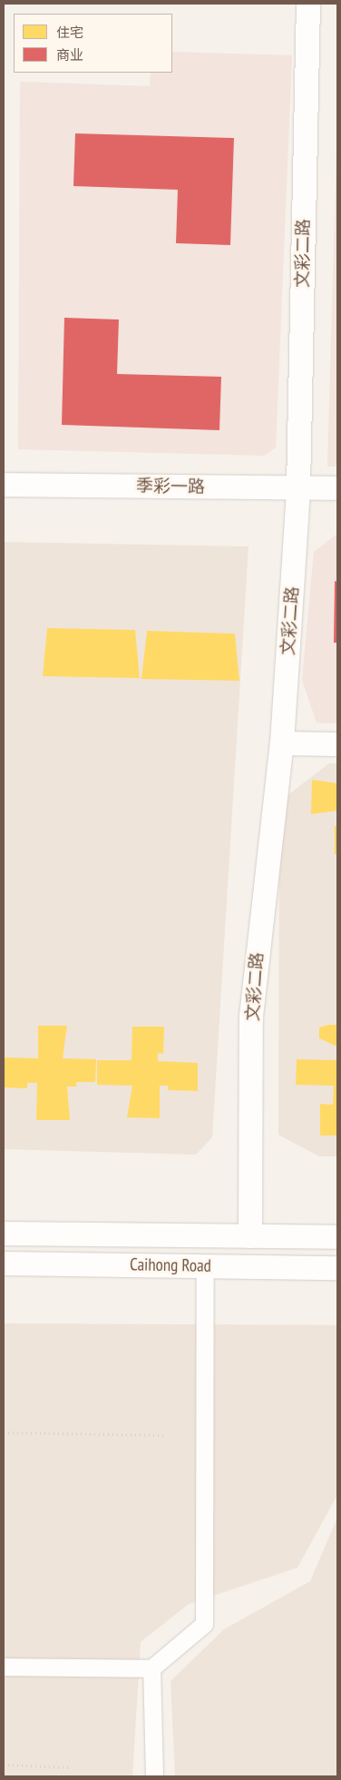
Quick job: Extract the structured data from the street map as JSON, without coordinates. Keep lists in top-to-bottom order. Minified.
{"streets":{"street":["文彩二路","季彩一路","Caihong Road"]},"crossings":[["文彩二路","季彩一路"],["文彩二路","Caihong Road"]],"legend":["住宅","商业"]}
